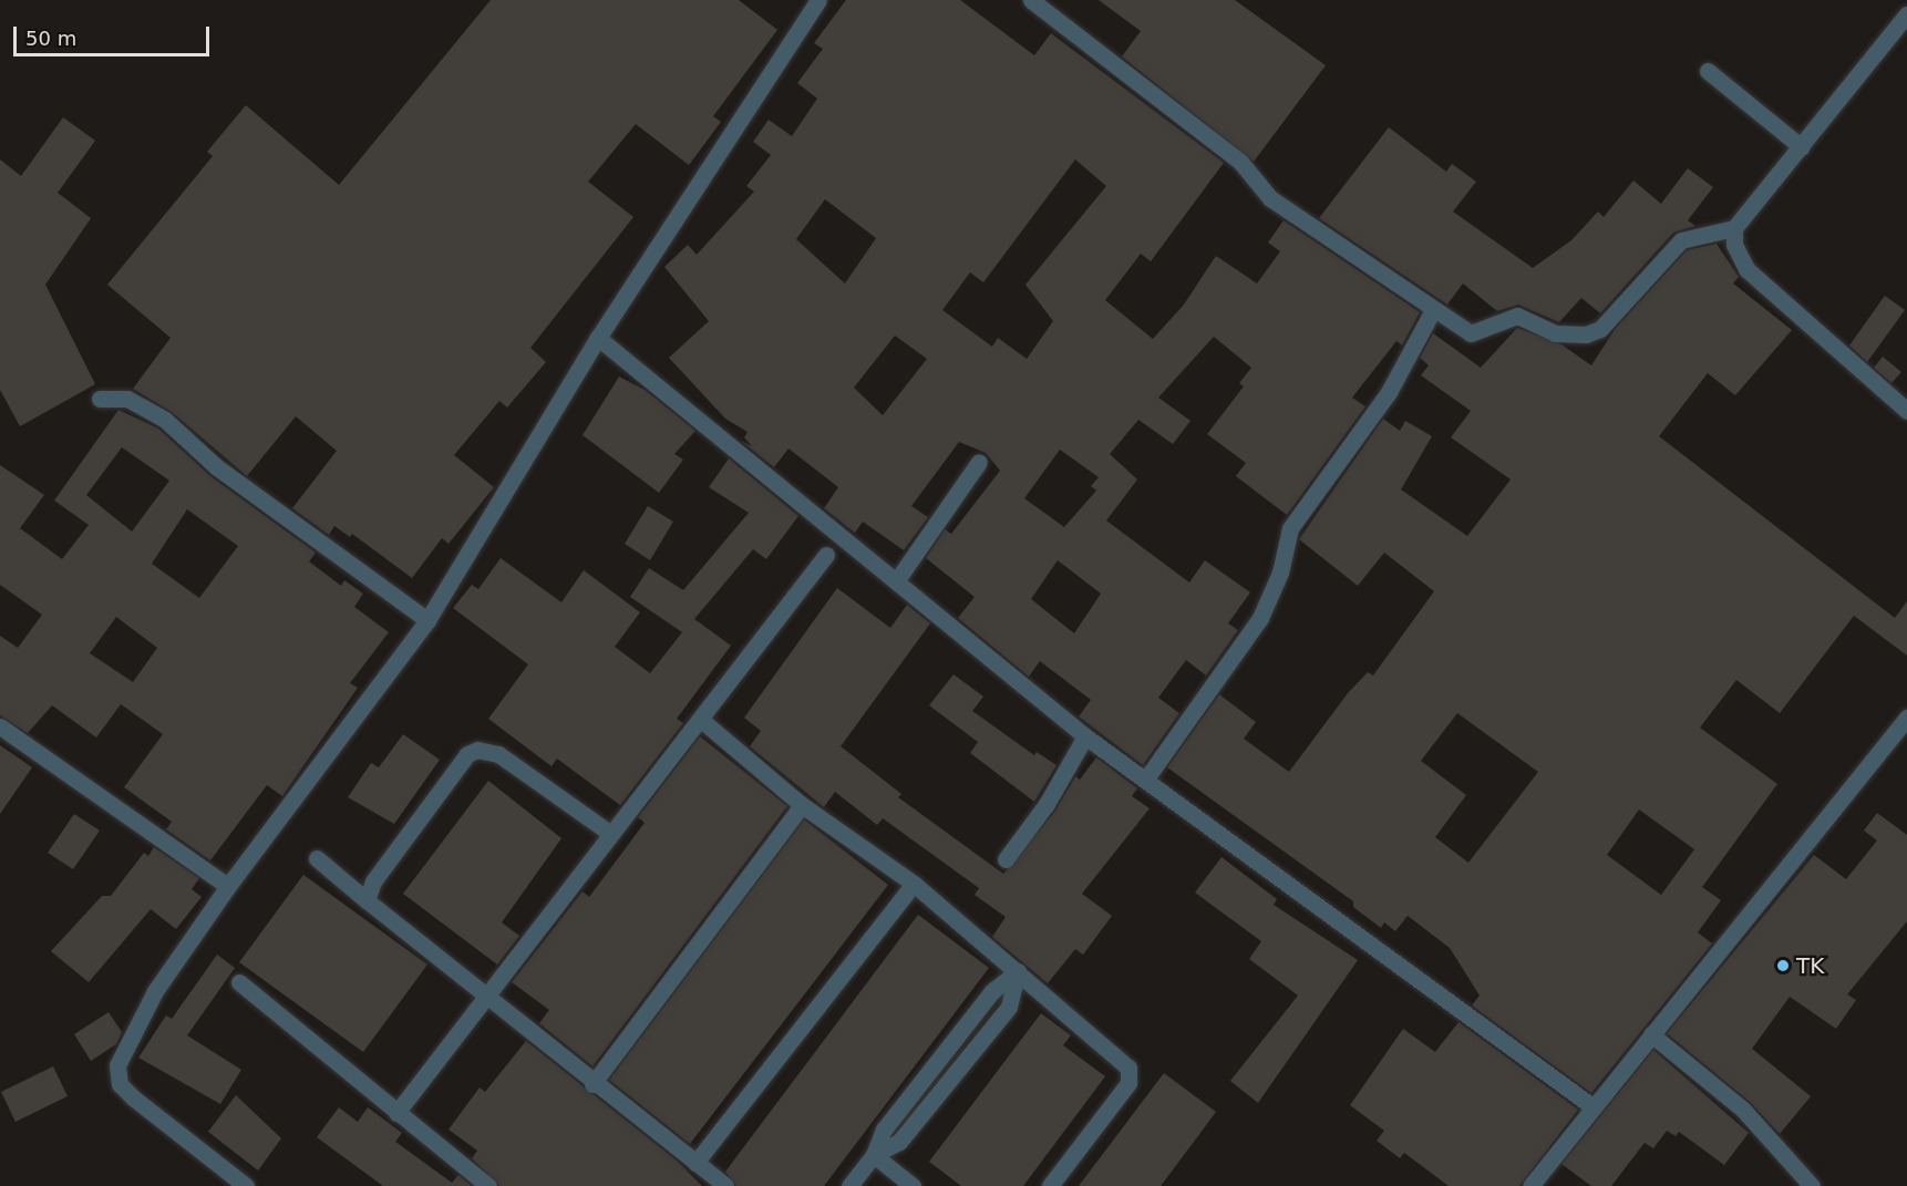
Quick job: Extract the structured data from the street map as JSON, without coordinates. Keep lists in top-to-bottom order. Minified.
{"places":["TK"],"scale_bar":"50 m"}
